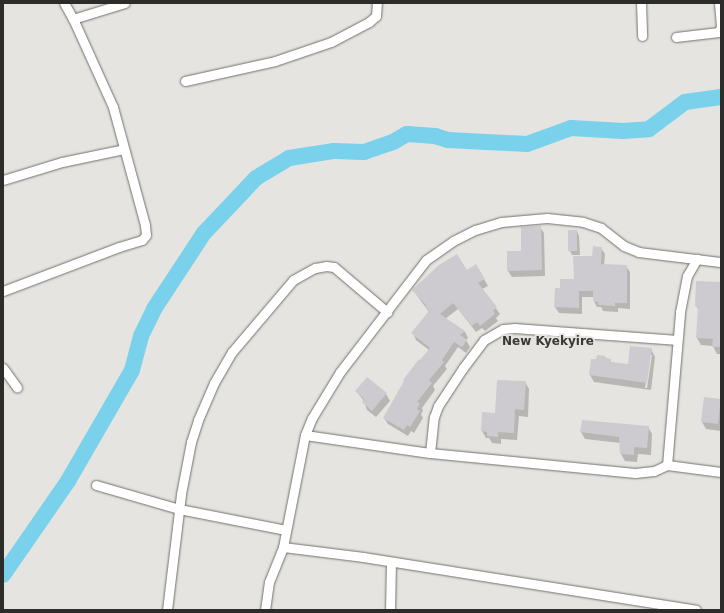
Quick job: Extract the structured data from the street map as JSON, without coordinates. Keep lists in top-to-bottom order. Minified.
{"districts":["New Kyekyire"]}
